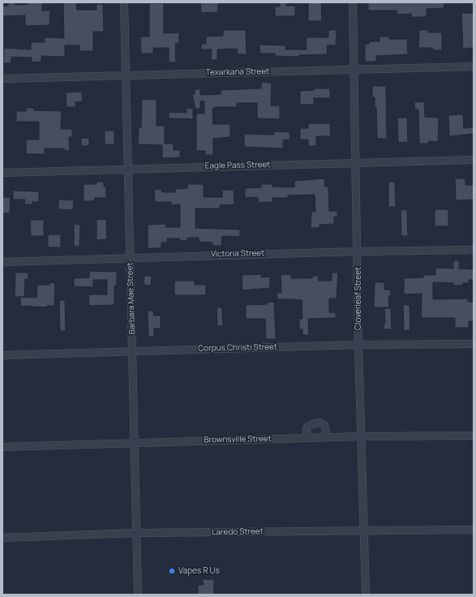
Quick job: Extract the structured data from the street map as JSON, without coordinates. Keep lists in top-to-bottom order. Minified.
{"streets":{"street":["Texarkana Street","Eagle Pass Street","Victoria Street","Barbara Mae Street","Cloverleaf Street","Corpus Christi Street","Brownsville Street","Laredo Street"]},"crossings":[["Texarkana Street","Barbara Mae Street"],["Texarkana Street","Cloverleaf Street"],["Eagle Pass Street","Barbara Mae Street"],["Eagle Pass Street","Cloverleaf Street"],["Victoria Street","Barbara Mae Street"],["Victoria Street","Cloverleaf Street"],["Barbara Mae Street","Corpus Christi Street"],["Barbara Mae Street","Brownsville Street"],["Barbara Mae Street","Laredo Street"],["Cloverleaf Street","Corpus Christi Street"],["Cloverleaf Street","Brownsville Street"],["Cloverleaf Street","Laredo Street"]],"places":["Vapes R Us"]}
